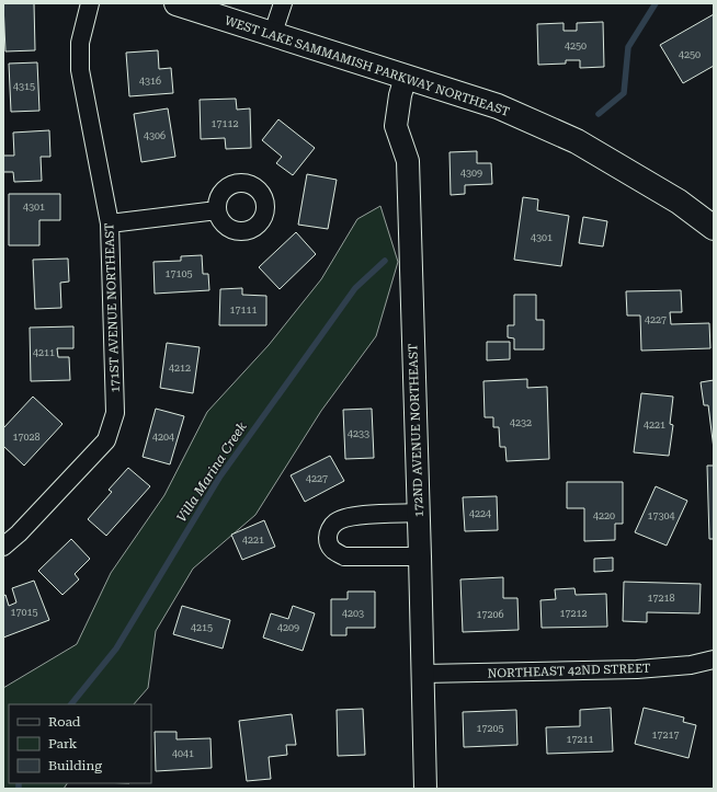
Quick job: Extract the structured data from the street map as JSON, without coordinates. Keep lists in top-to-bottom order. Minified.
{"streets":{"main road":["WEST LAKE SAMMAMISH PARKWAY NORTHEAST"],"street":["171ST AVENUE NORTHEAST","172ND AVENUE NORTHEAST","NORTHEAST 42ND STREET"]},"crossings":[["WEST LAKE SAMMAMISH PARKWAY NORTHEAST","172ND AVENUE NORTHEAST"],["172ND AVENUE NORTHEAST","NORTHEAST 42ND STREET"]],"water":["Villa Marina Creek"],"house_numbers":["4250","4250","4316","4315","17112","4306","4309","4301","4301","17105","17111","4227","4211","4212","4232","4221","4233","17028","4204","4227","4224","4220","17304","4221","17218","17015","4203","17212","17206","4215","4209","17205","17217","17211","4041"],"legend":["Road","Park","Building"]}
